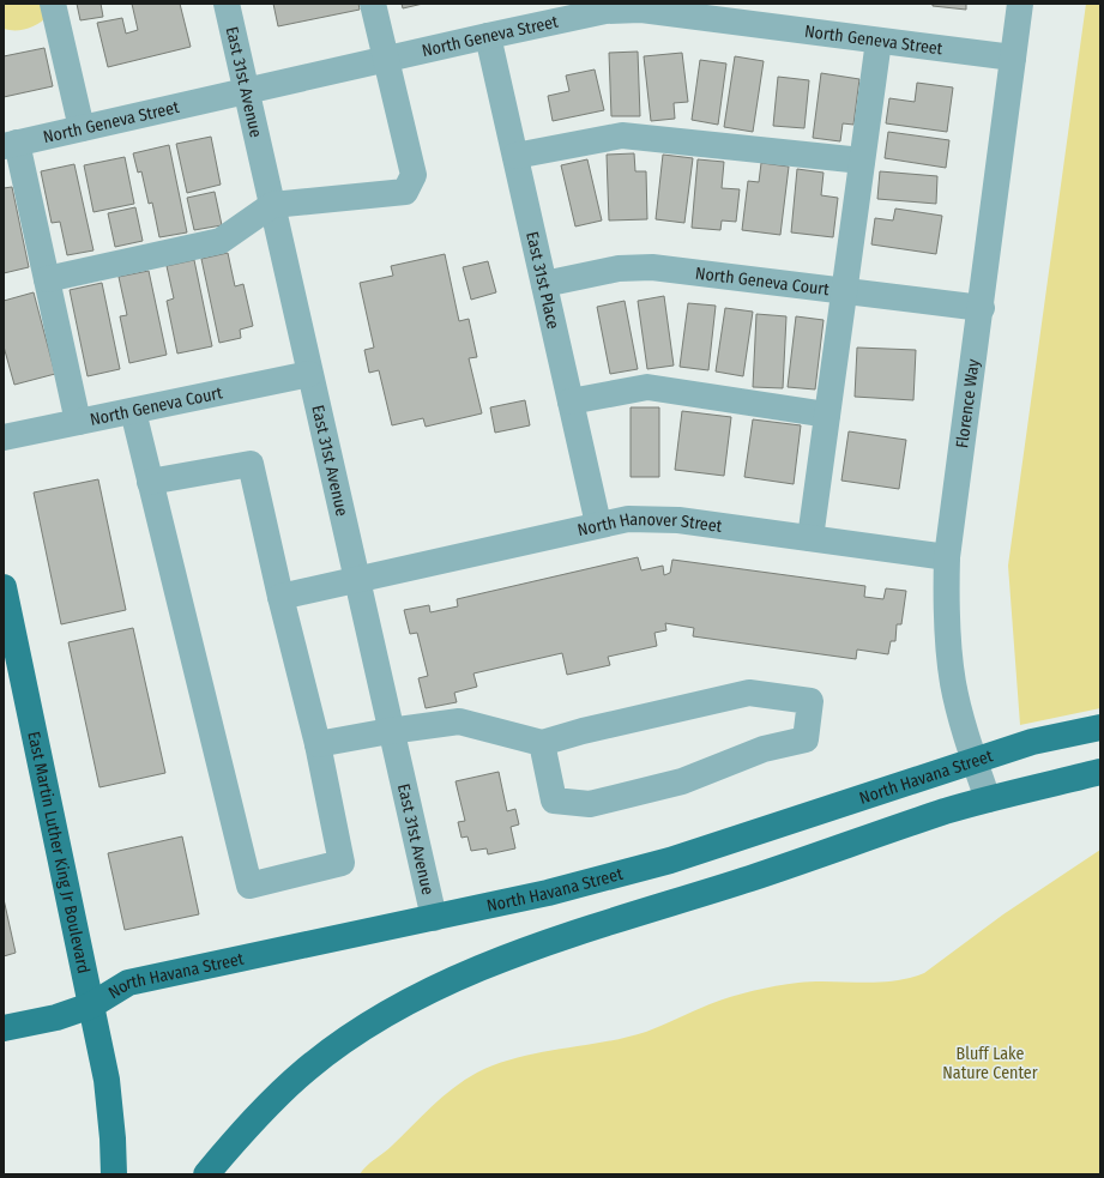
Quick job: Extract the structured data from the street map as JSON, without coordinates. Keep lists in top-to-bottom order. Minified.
{"streets":{"main road":["North Havana Street","East Martin Luther King Jr Boulevard"],"street":["North Geneva Street","East 31st Avenue","East 31st Place","North Geneva Court","Florence Way","North Hanover Street"]},"crossings":[["North Geneva Street","East 31st Avenue"],["North Geneva Street","East 31st Place"],["North Geneva Street","Florence Way"],["East 31st Avenue","North Geneva Court"],["East 31st Avenue","North Hanover Street"],["East 31st Avenue","North Havana Street"],["East 31st Place","North Geneva Court"],["East 31st Place","North Hanover Street"],["North Geneva Court","Florence Way"],["Florence Way","North Hanover Street"],["Florence Way","North Havana Street"],["North Havana Street","East Martin Luther King Jr Boulevard"]],"parks":["Bluff Lake Nature Center"]}
